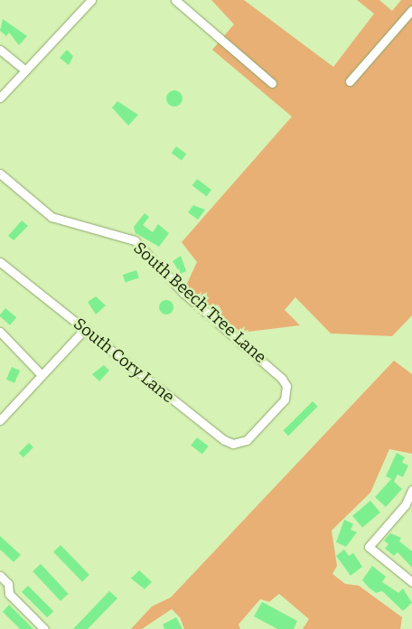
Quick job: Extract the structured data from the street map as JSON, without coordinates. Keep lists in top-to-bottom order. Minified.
{"streets":{"street":["South Beech Tree Lane","South Cory Lane"]},"crossings":[["South Beech Tree Lane","South Cory Lane"]]}
